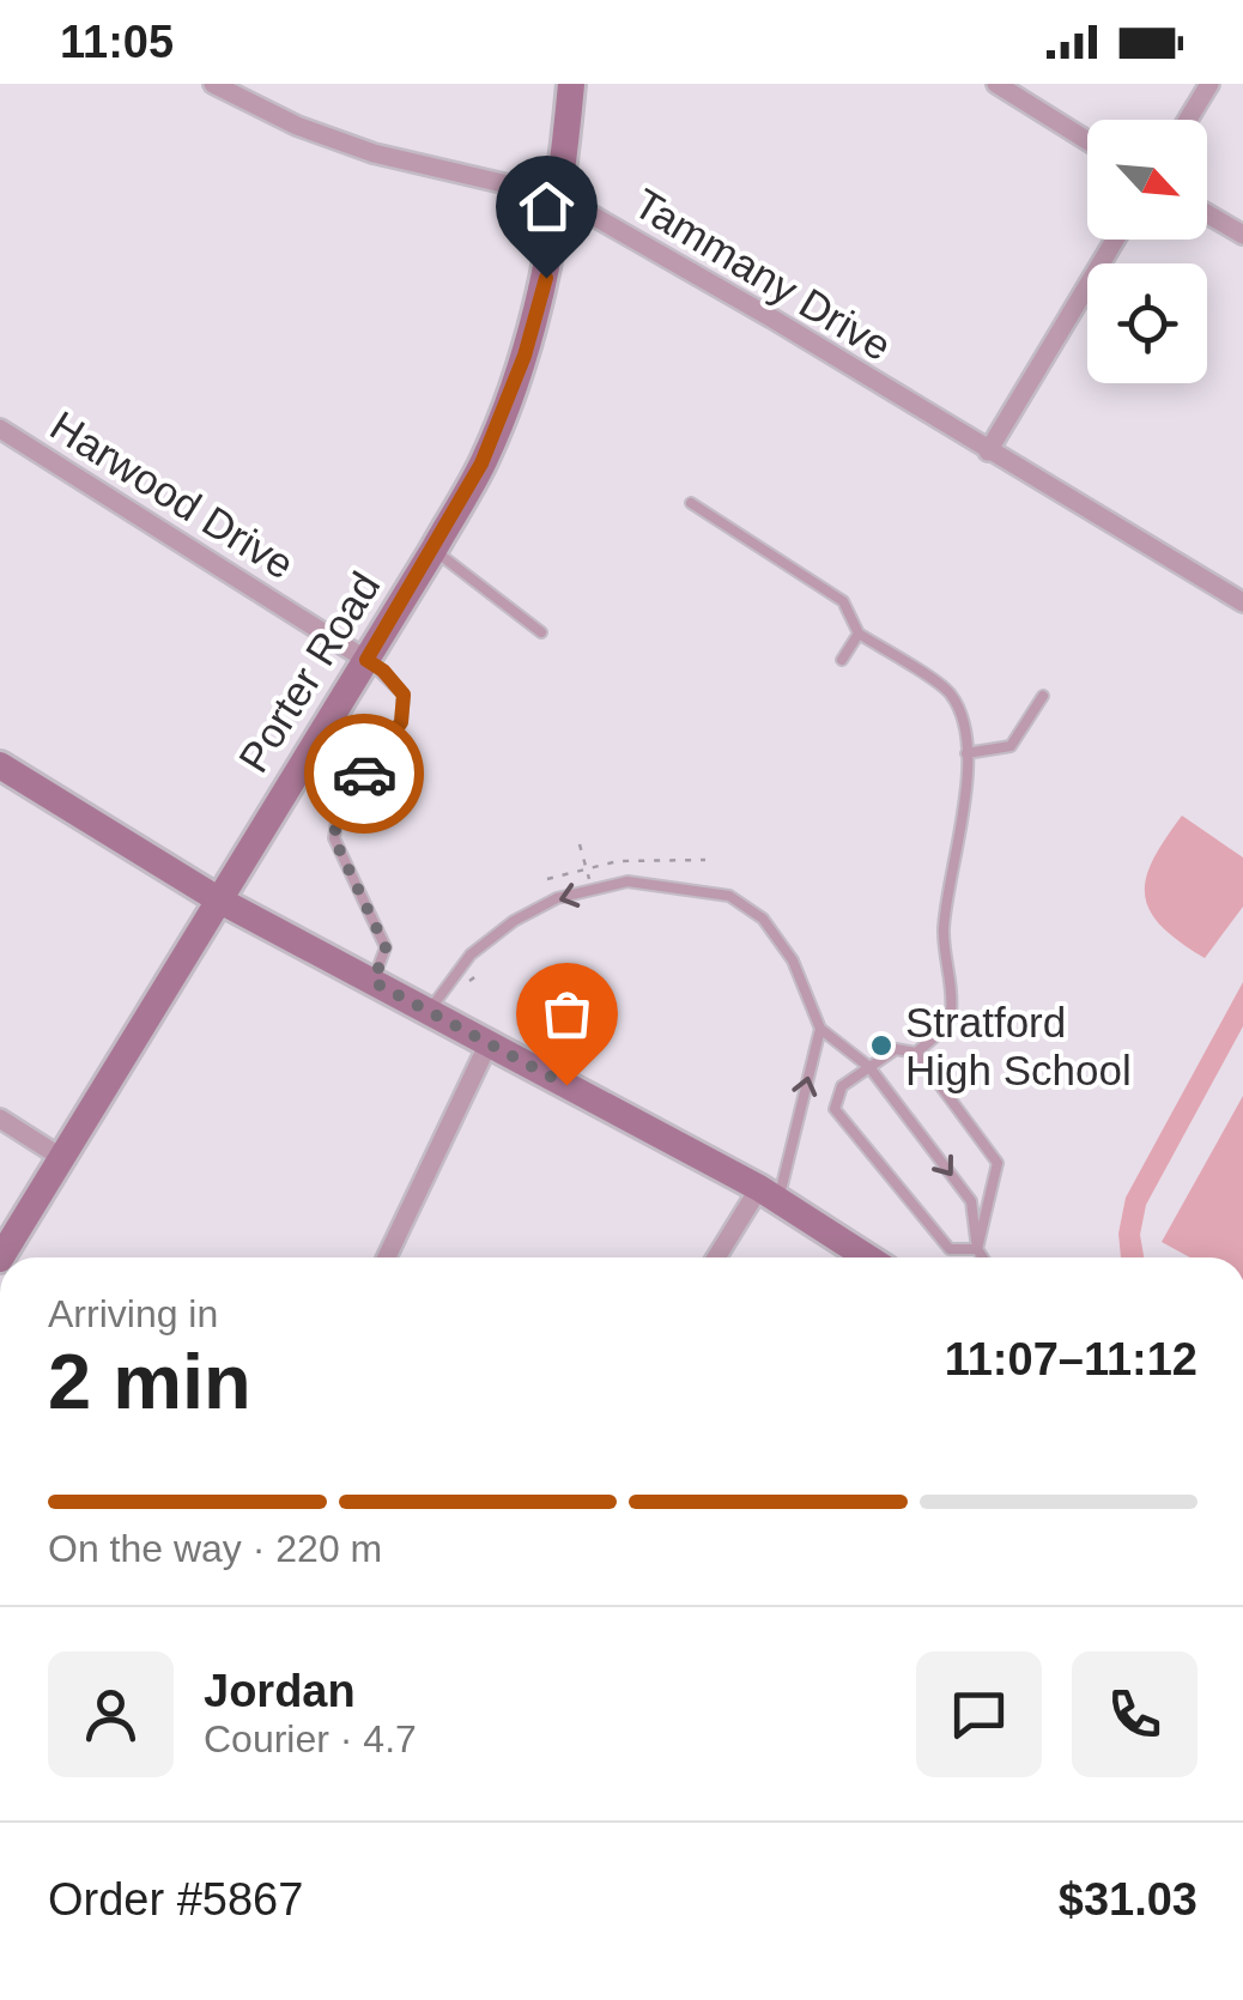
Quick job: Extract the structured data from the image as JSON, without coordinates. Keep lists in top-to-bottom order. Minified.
{"streets":{"street":["Tammany Drive","Harwood Drive","Porter Road"]},"crossings":[["Tammany Drive","Porter Road"],["Harwood Drive","Porter Road"]],"places":["Stratford High School"],"north":"bottom right","page":{"status":"11:05","heading":["2 min","Arriving in","11:07–11:12"],"panel":["Jordan","Courier · 4.7","Order #5867","$31.03"],"bar":"On the way · 220 m"}}
